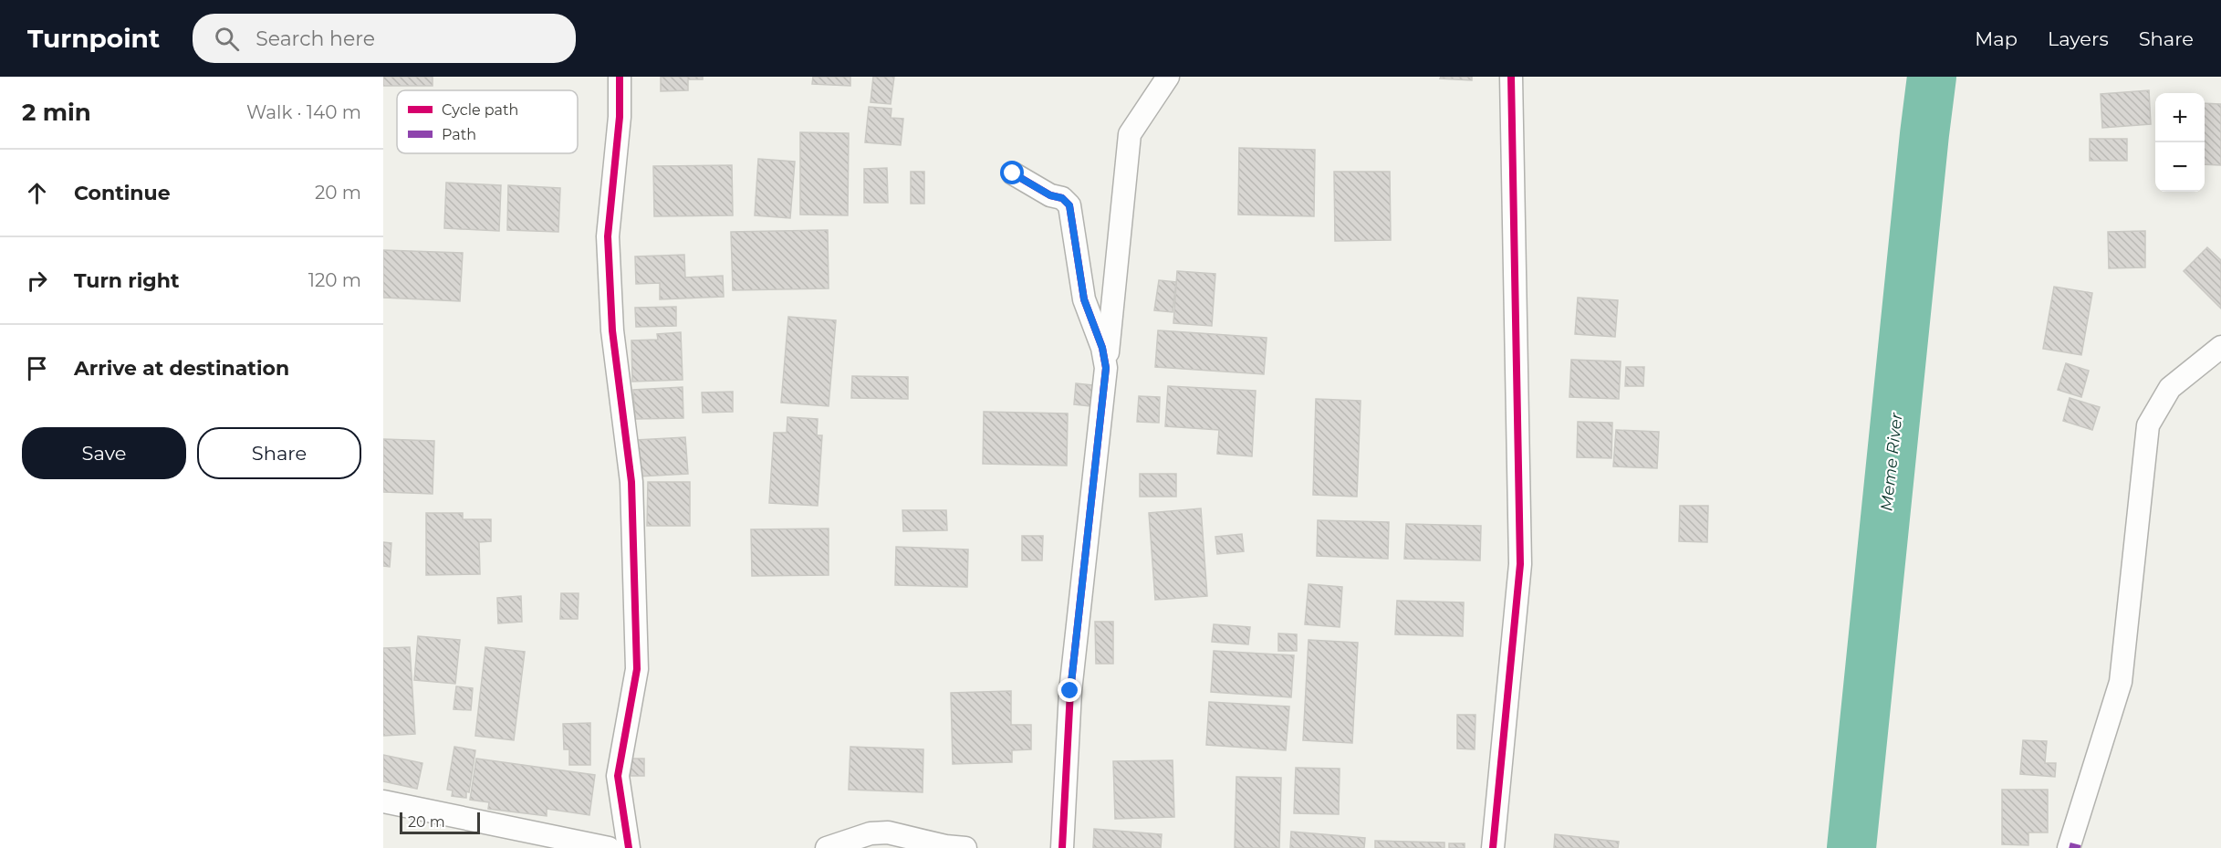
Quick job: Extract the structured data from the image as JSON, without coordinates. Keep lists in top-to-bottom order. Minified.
{"water":["Meme River"],"legend":["Cycle path","Path"],"scale_bar":"20 m","page":{"header":"Turnpoint","search":"Search here","nav":["Map","Layers","Share"],"heading":["2 min","Walk · 140 m"],"map_buttons":["+","−"],"list":[["Continue","20 m"],["Turn right","120 m"],"Arrive at destination"],"buttons":["Save","Share"],"scale":"20 m"}}
